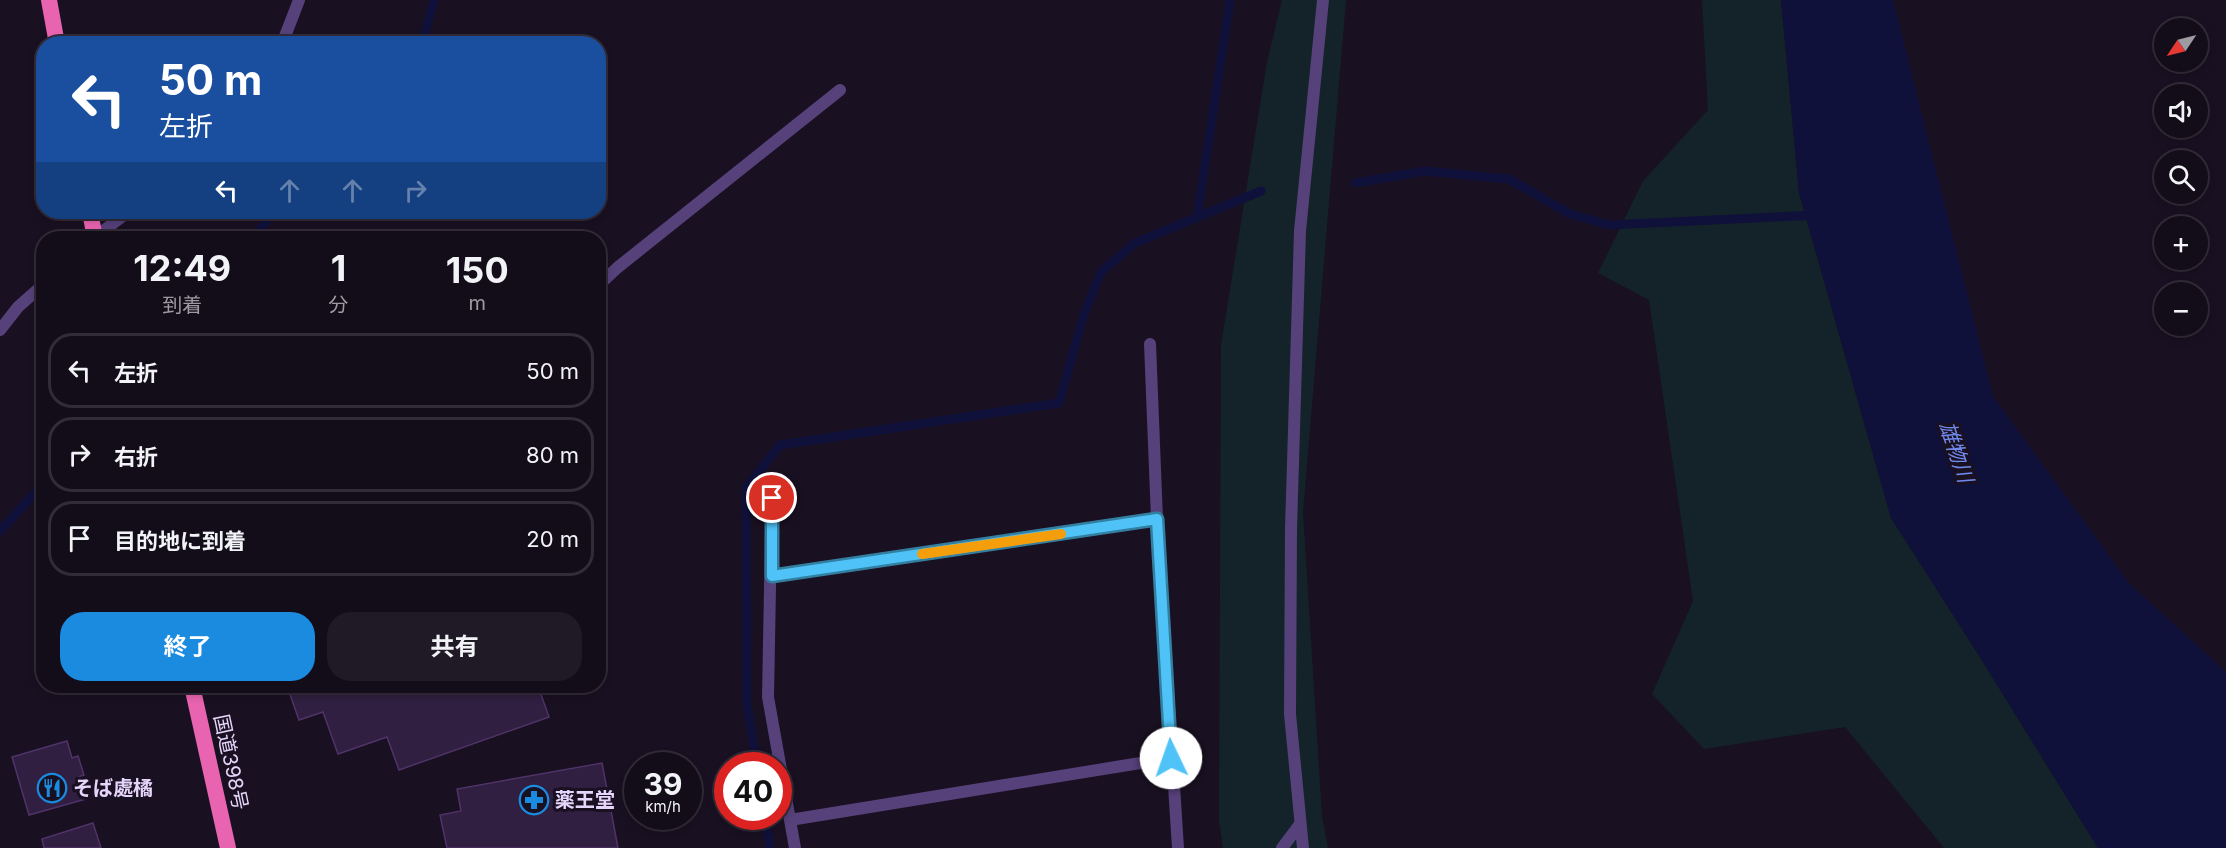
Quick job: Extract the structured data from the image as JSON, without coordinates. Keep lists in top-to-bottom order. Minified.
{"streets":{"highway":["国道398号"]},"water":["雄物川"],"places":{"restaurant":["そば處橘"],"pharmacy":["薬王堂"]},"north":"bottom left","page":{"map_buttons":["+","−"],"turn":["50 m","左折"],"eta":["12:49","到着","1","分","150","m"],"list":[{"name":"左折","value":"50 m"},{"name":"右折","value":"80 m"},{"name":"目的地に到着","value":"20 m"}],"buttons":["終了","共有"],"speed":"39 km/h","limit":"40"}}
